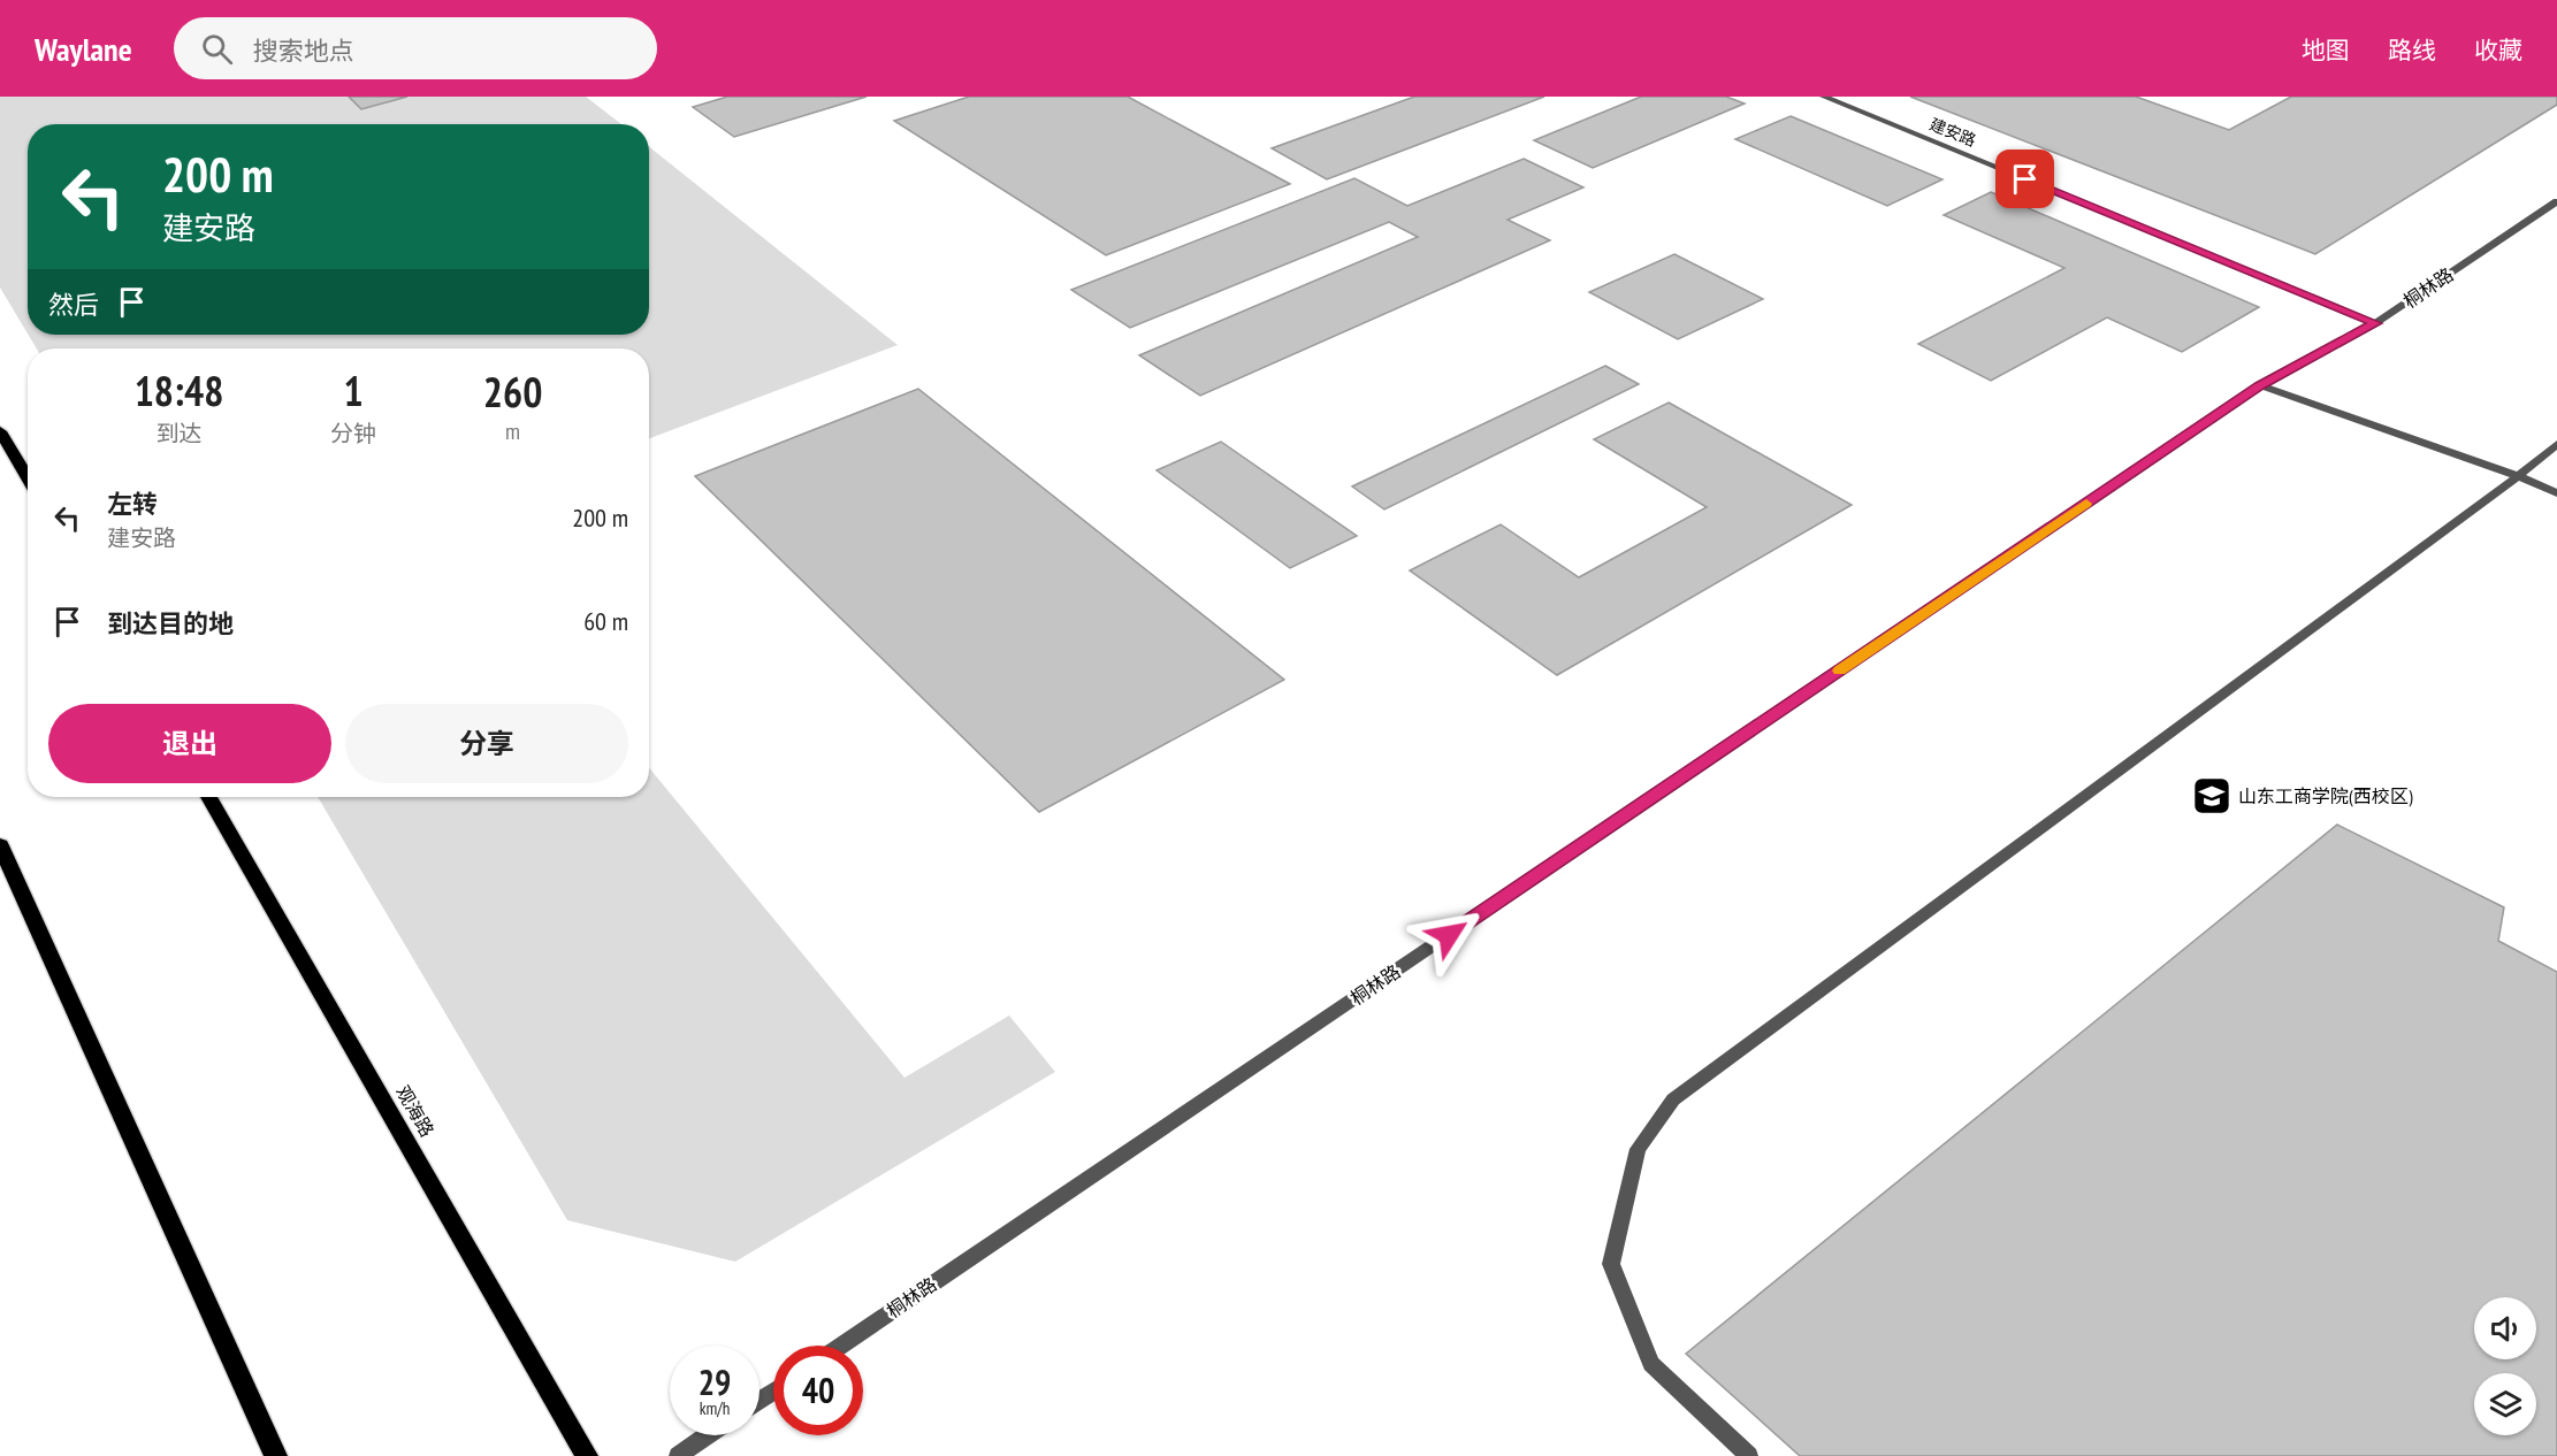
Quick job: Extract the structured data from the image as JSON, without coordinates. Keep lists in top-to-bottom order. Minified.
{"streets":{"main road":["观海路"],"street":["建安路","桐林路"]},"crossings":[["建安路","桐林路"]],"places":{"school or university":["山东工商学院(西校区)"]},"page":{"header":"Waylane","search":"搜索地点","nav":["地图","路线","收藏"],"turn":["200 m","建安路"],"then":"然后","eta":["18:48","到达","1","分钟","260","m"],"list":[{"name":"左转","note":"建安路","value":"200 m"},{"name":"到达目的地","value":"60 m"}],"buttons":["退出","分享"],"speed":"29 km/h","limit":"40"}}
